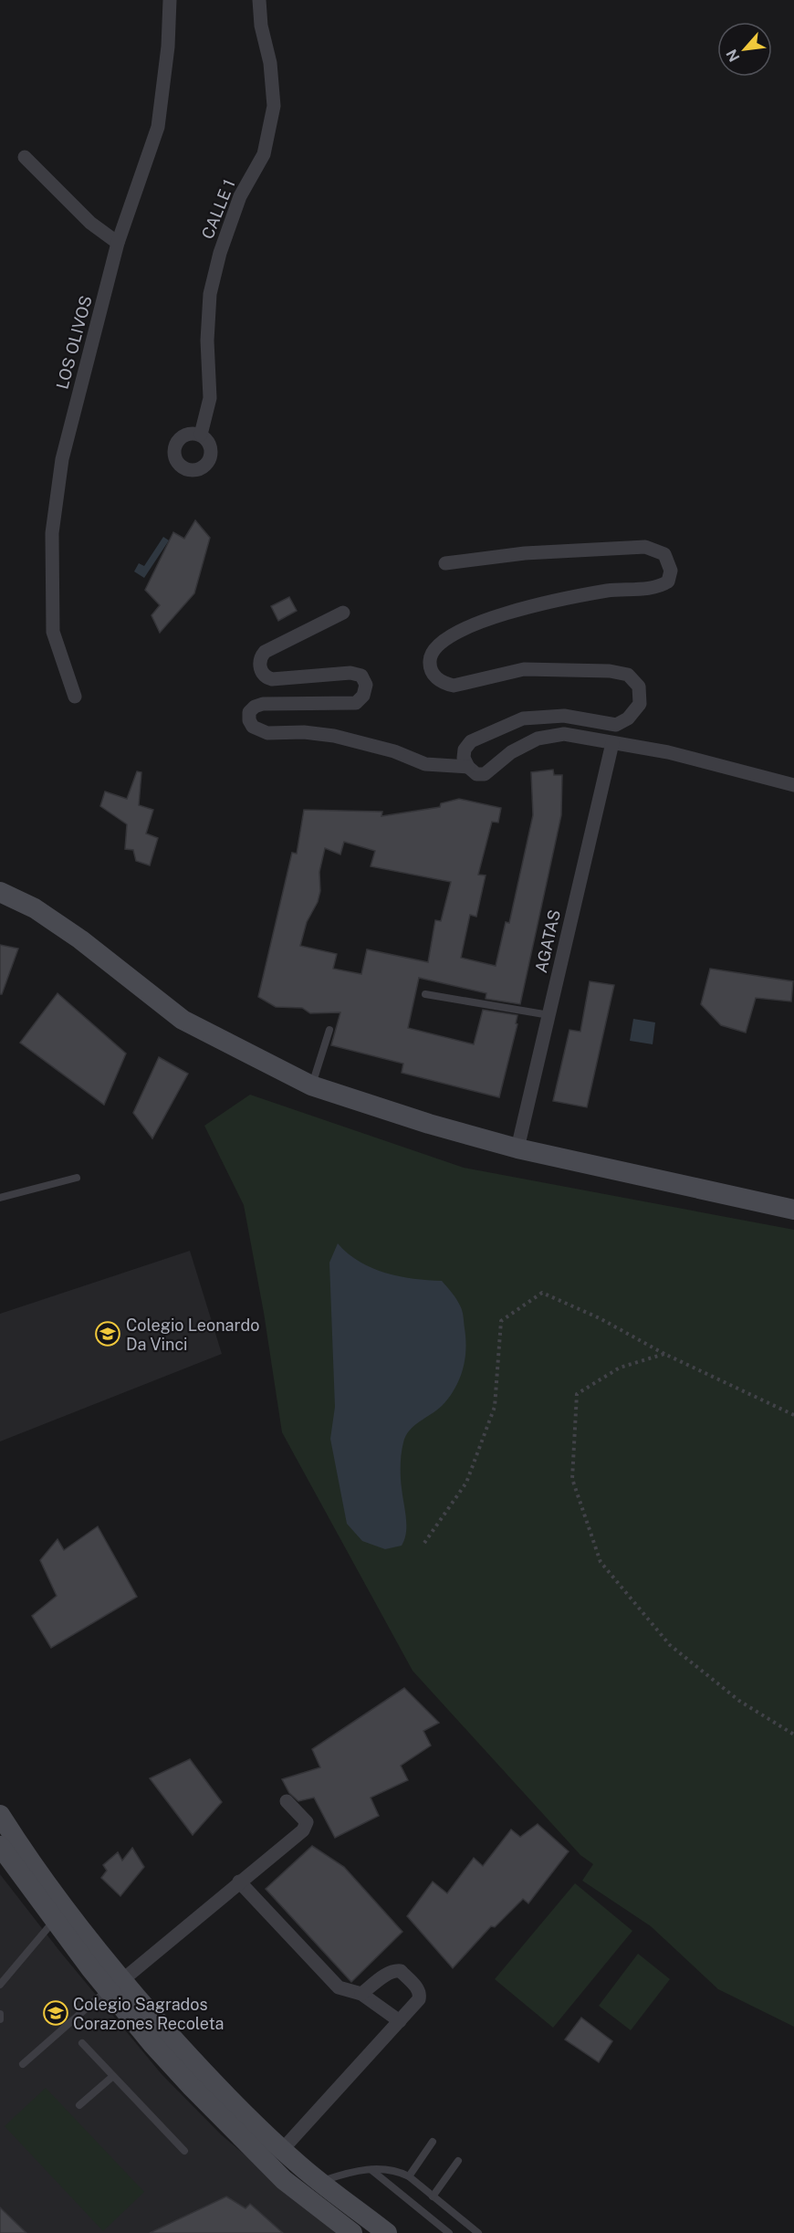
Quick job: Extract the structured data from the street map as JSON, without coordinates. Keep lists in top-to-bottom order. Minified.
{"streets":{"street":["CALLE 1","LOS OLIVOS","AGATAS"]},"places":{"school or university":["Colegio Leonardo Da Vinci","Colegio Sagrados Corazones Recoleta"]},"north":"bottom left"}
